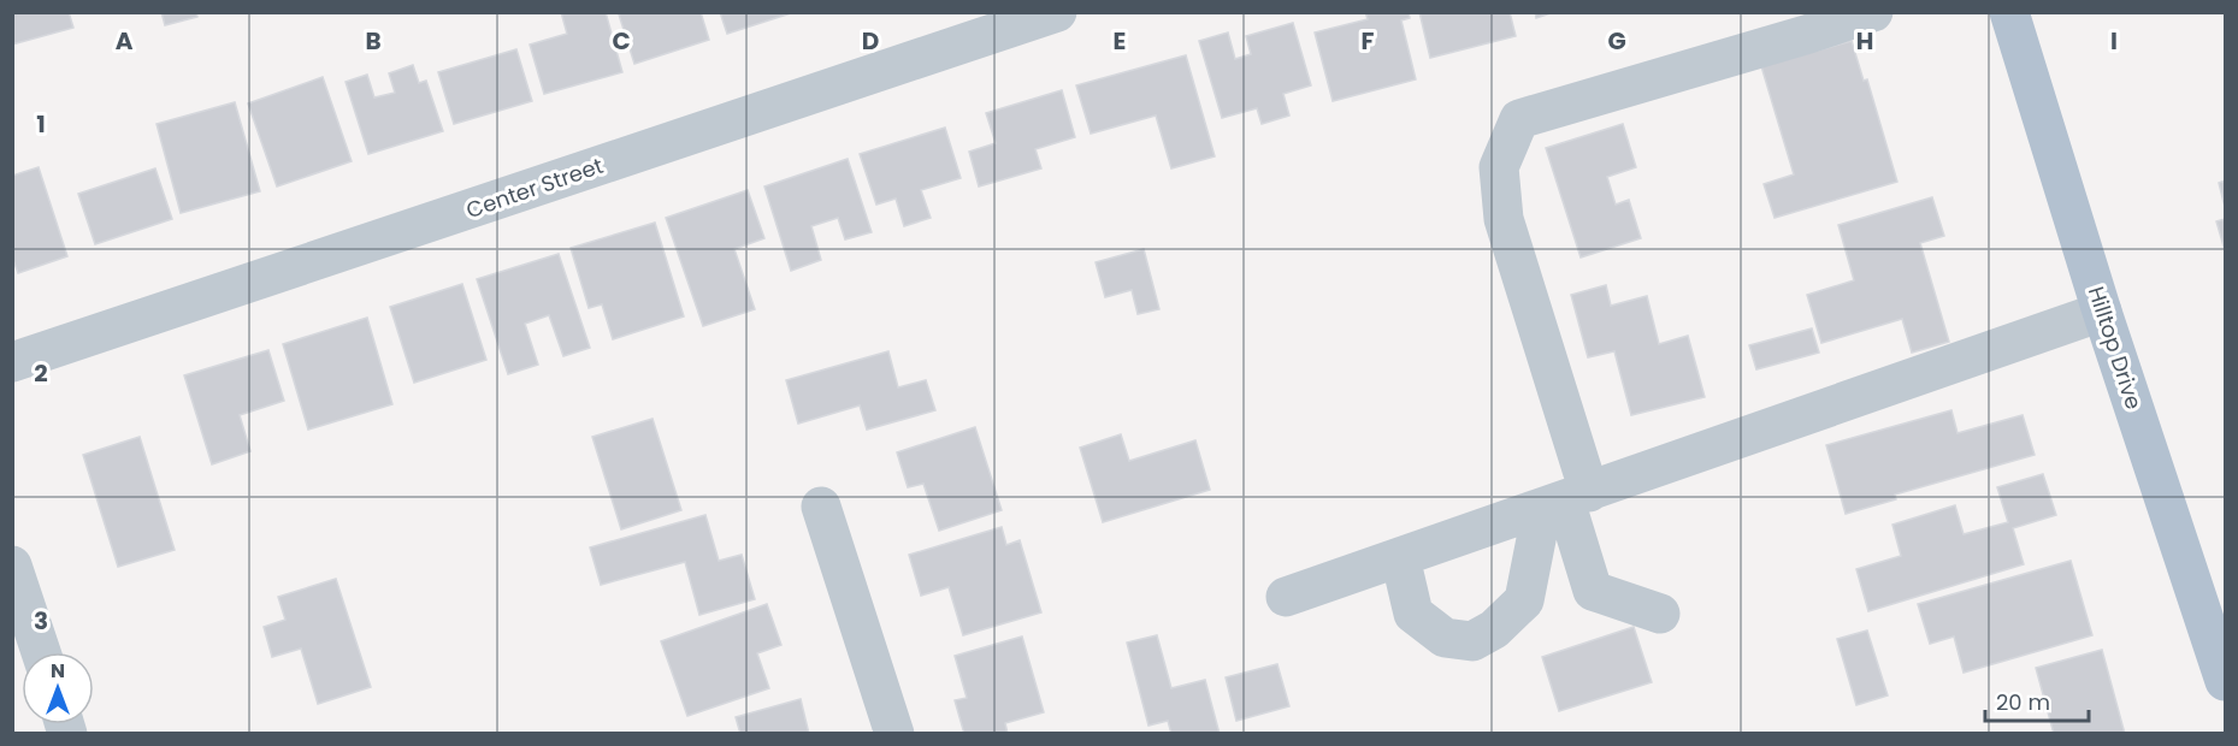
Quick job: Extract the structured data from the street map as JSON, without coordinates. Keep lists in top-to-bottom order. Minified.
{"streets":{"main road":["Hilltop Drive"],"street":["Center Street"]},"scale_bar":"20 m","north":"top","grid":{"columns":["A","B","C","D","E","F","G","H","I"],"rows":["1","2","3"]}}
